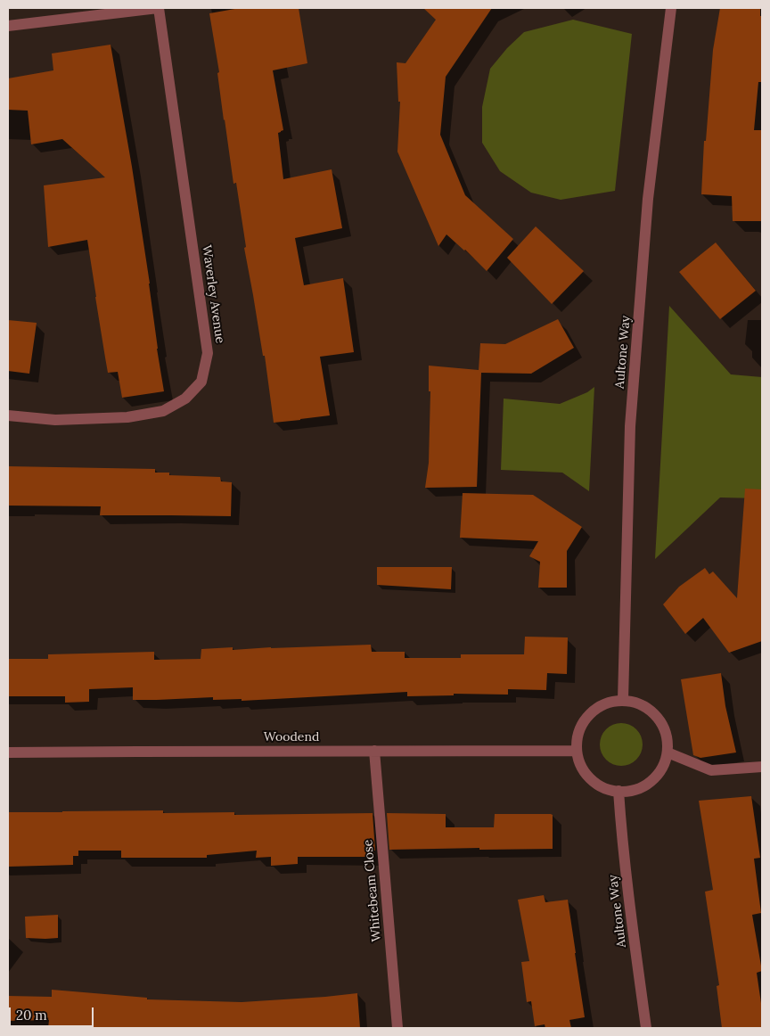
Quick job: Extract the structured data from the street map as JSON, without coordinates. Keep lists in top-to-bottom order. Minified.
{"streets":{"street":["Waverley Avenue","Aultone Way","Woodend","Whitebeam Close"]},"crossings":[["Aultone Way","Woodend"],["Woodend","Whitebeam Close"]],"scale_bar":"20 m"}
